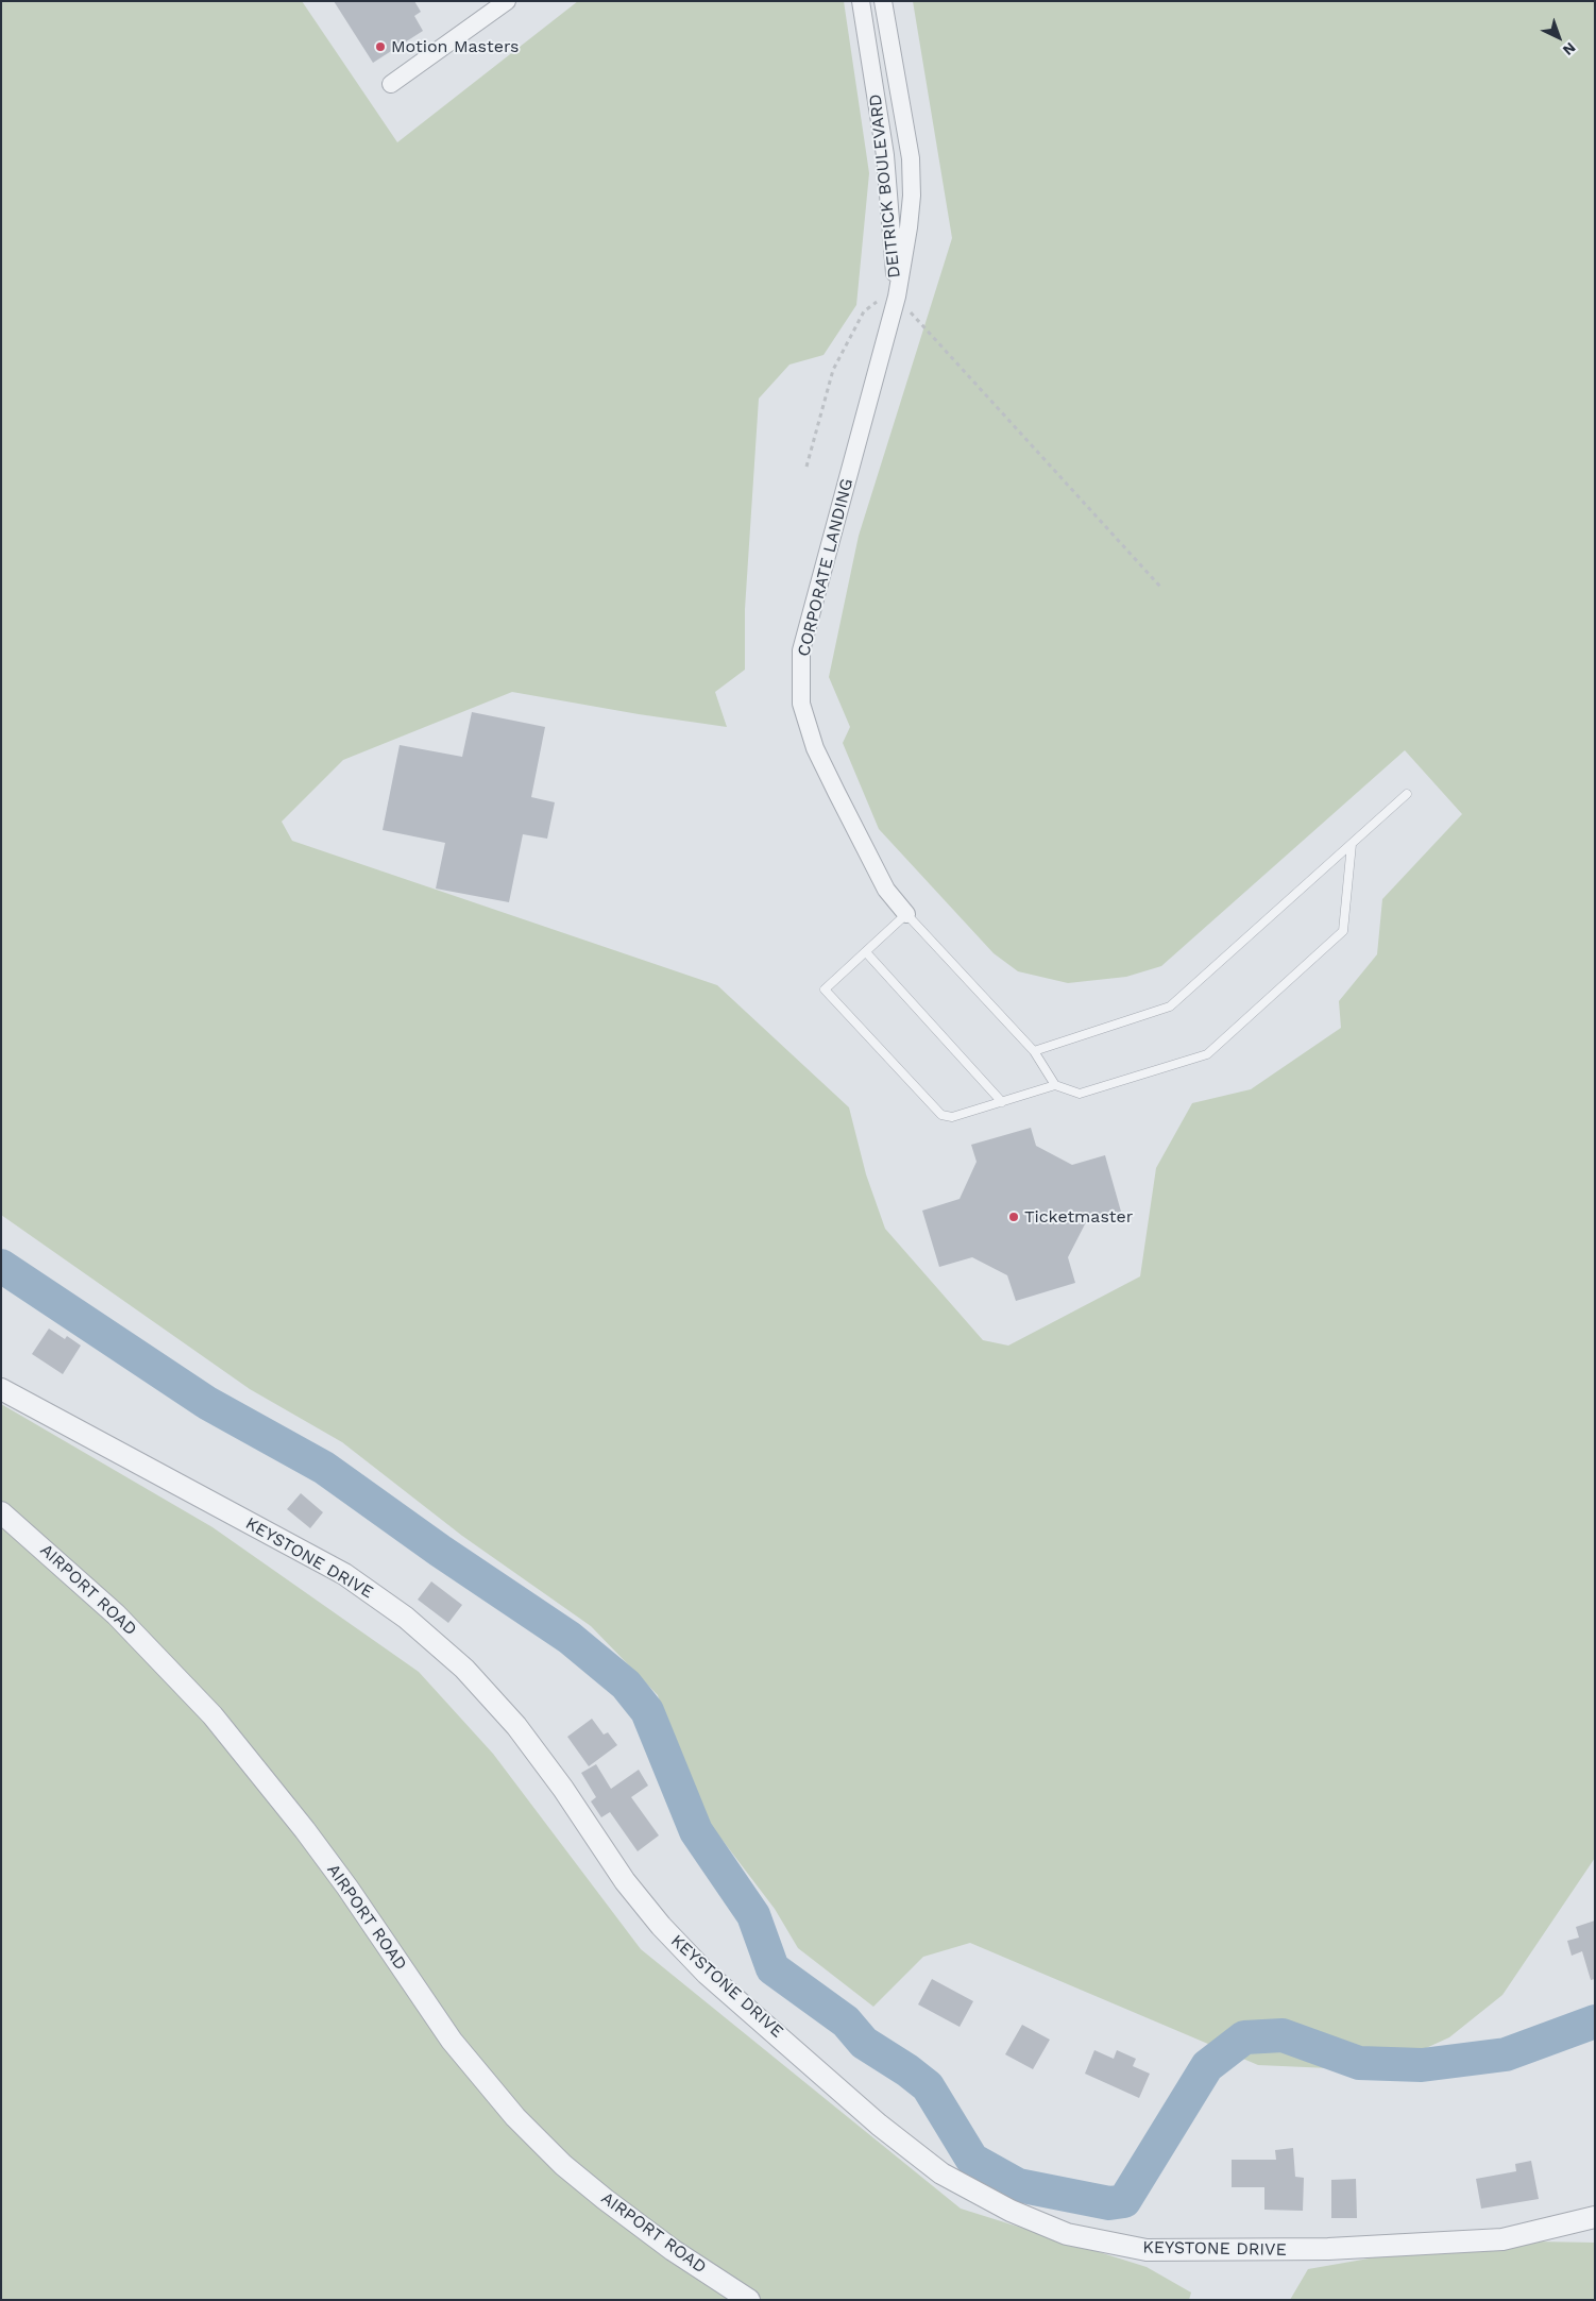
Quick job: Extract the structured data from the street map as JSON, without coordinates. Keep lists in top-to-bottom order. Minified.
{"streets":{"street":["DEITRICK BOULEVARD","CORPORATE LANDING","KEYSTONE DRIVE","AIRPORT ROAD"]},"crossings":[["DEITRICK BOULEVARD","CORPORATE LANDING"]],"places":["Motion Masters","Ticketmaster"],"north":"bottom right"}
